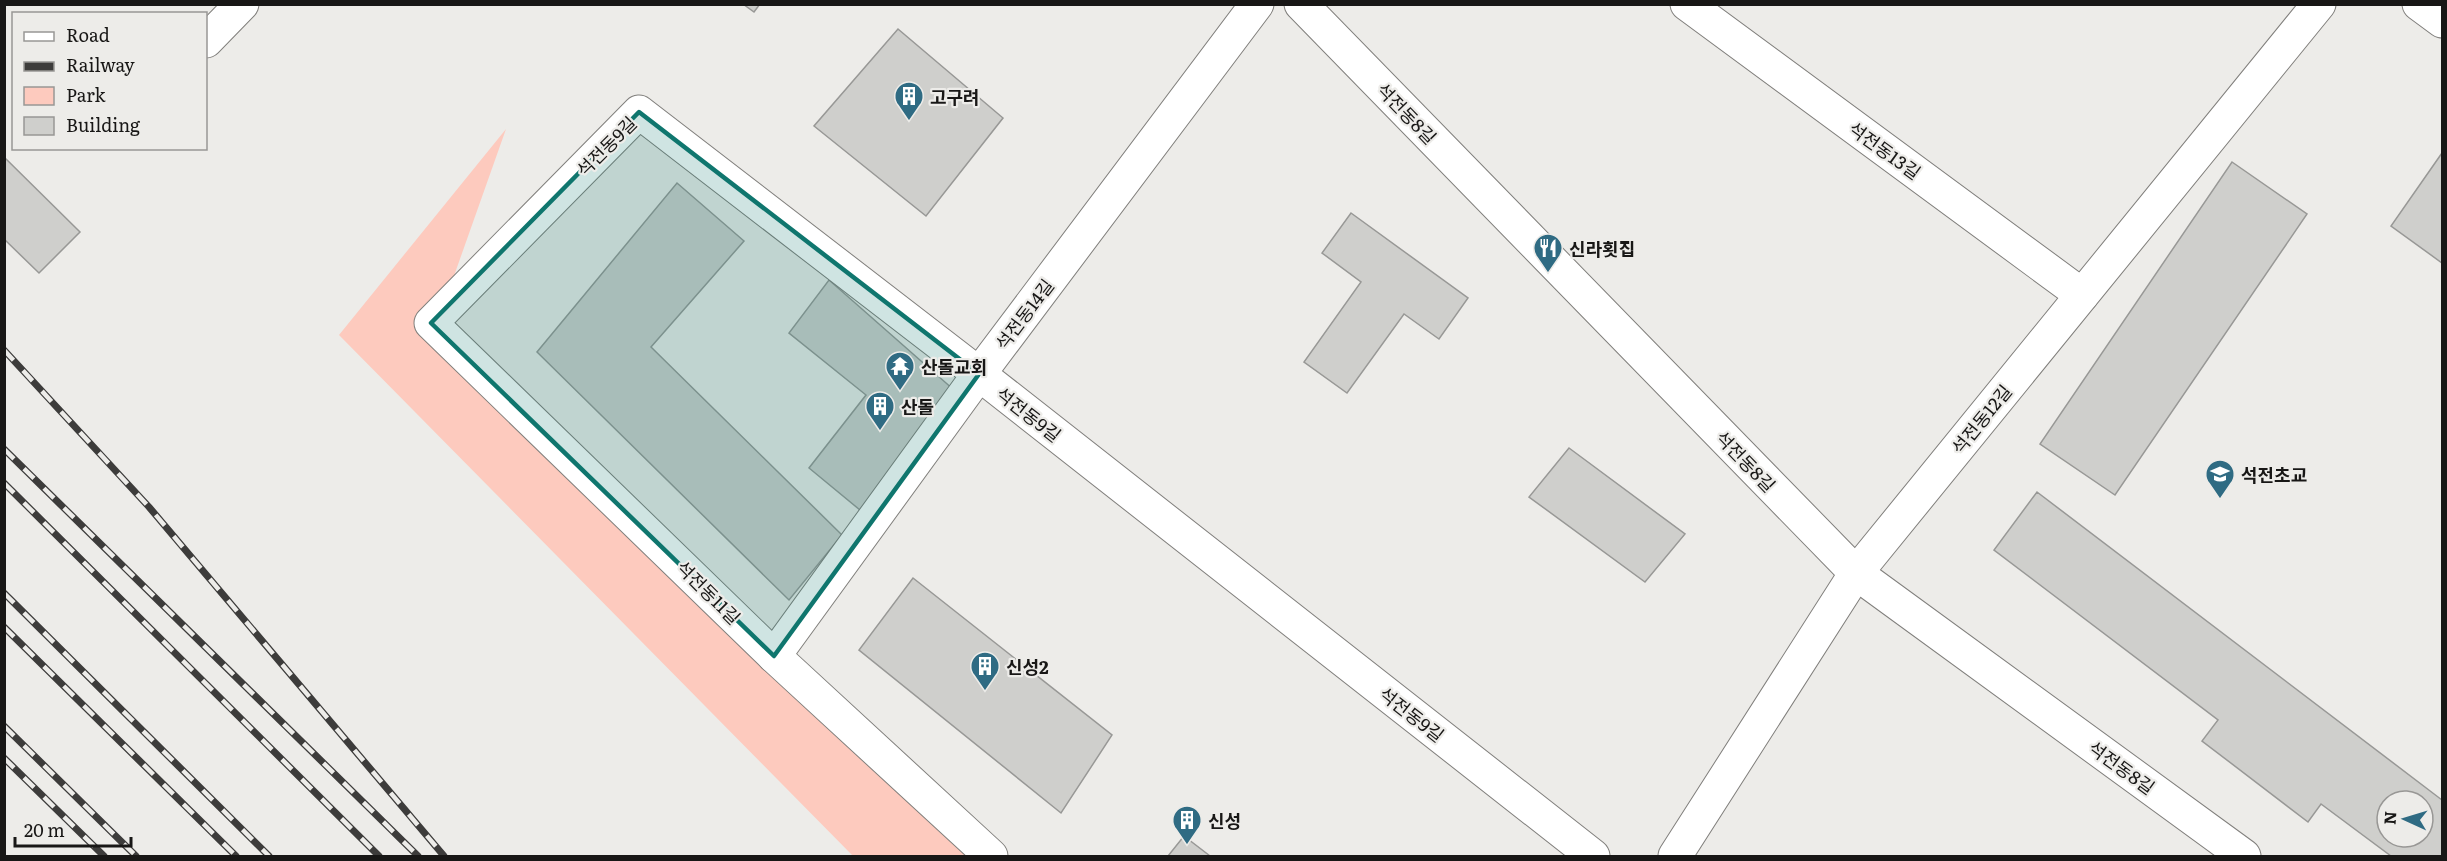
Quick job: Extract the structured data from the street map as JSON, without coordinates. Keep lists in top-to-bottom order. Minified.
{"streets":{"street":["석전동8길","석전동9길","석전동13길","석전동14길","석전동12길","석전동11길"]},"crossings":[["석전동8길","석전동12길"],["석전동9길","석전동14길"],["석전동9길","석전동11길"],["석전동13길","석전동12길"],["석전동14길","석전동11길"]],"places":{"building":["고구려","산돌","신성2","신성"],"restaurant":["신라횟집"],"temple":["산돌교회"],"school or university":["석전초교"]},"legend":["Road","Railway","Park","Building"],"scale_bar":"20 m","north":"left"}
